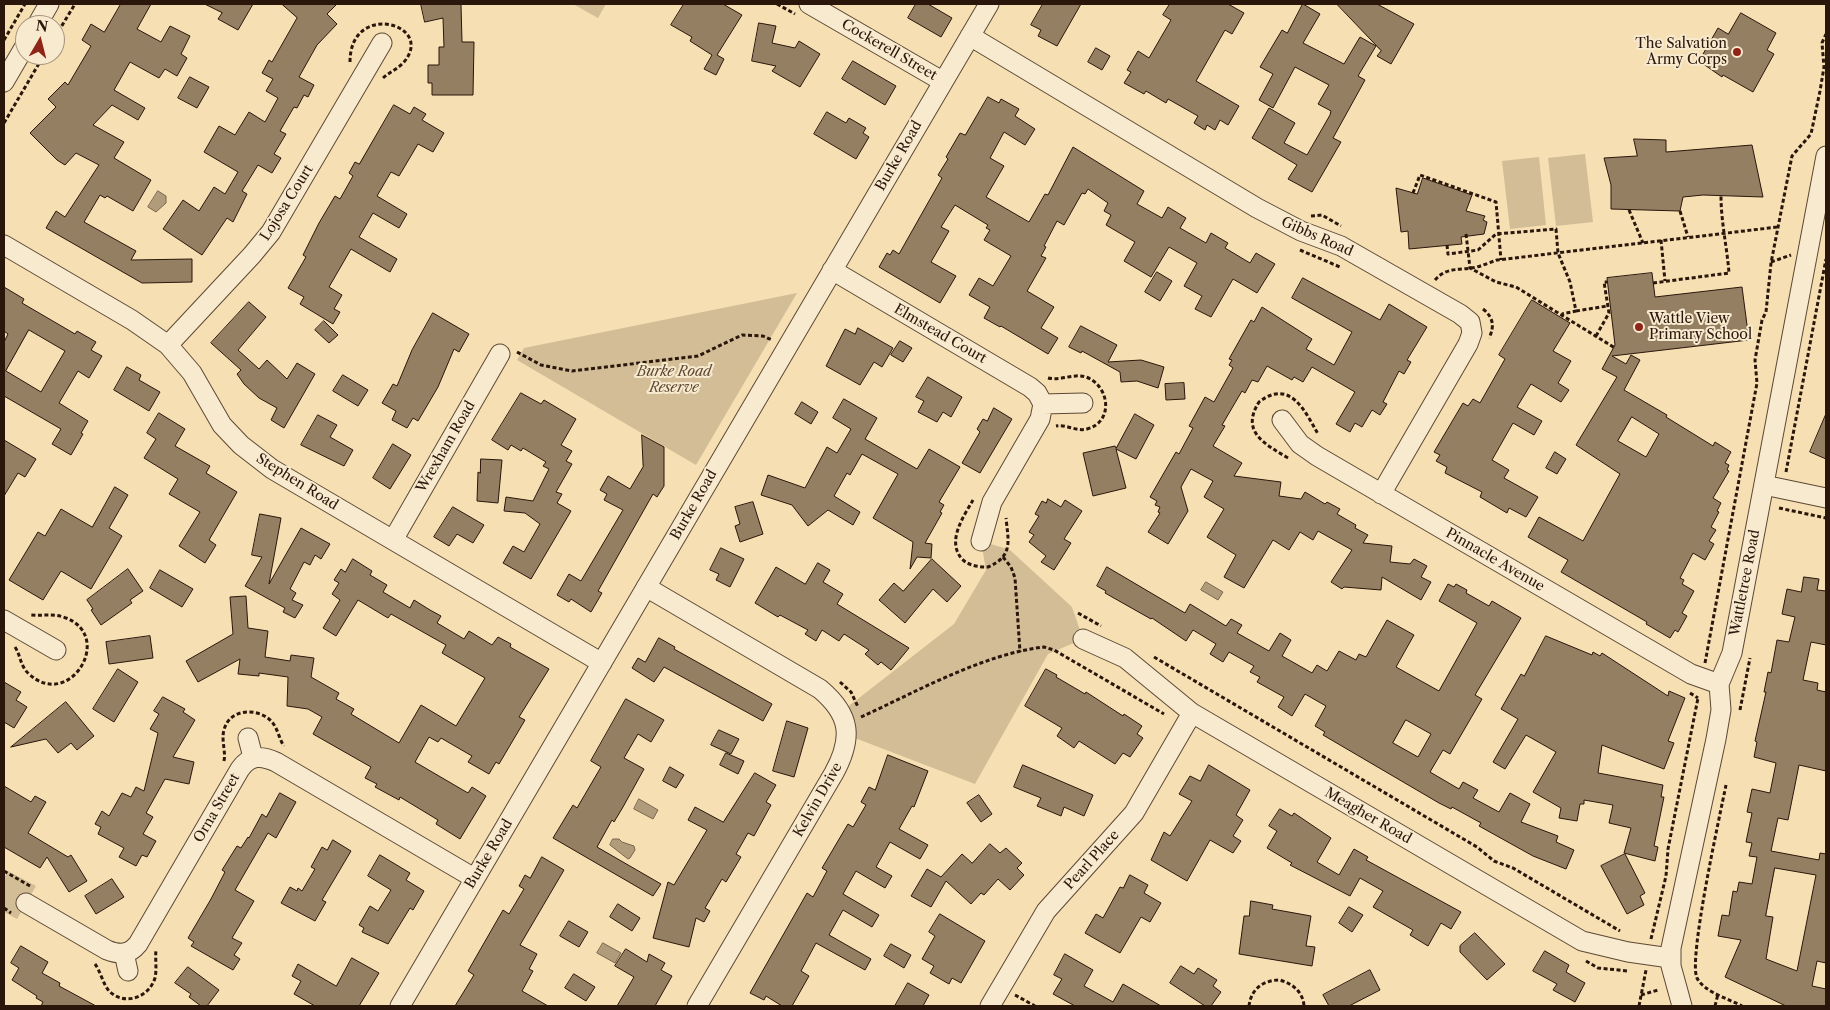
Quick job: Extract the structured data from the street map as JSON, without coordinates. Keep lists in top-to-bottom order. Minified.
{"streets":{"street":["Cockerell Street","Burke Road","Lojosa Court","Gibbs Road","Elmstead Court","Wrexham Road","Stephen Road","Pinnacle Avenue","Wattletree Road","Kelvin Drive","Orna Street","Meagher Road","Pearl Place"]},"crossings":[["Cockerell Street","Burke Road"],["Burke Road","Gibbs Road"],["Burke Road","Elmstead Court"],["Burke Road","Stephen Road"],["Burke Road","Kelvin Drive"],["Lojosa Court","Stephen Road"],["Gibbs Road","Pinnacle Avenue"],["Wrexham Road","Stephen Road"],["Pinnacle Avenue","Wattletree Road"],["Wattletree Road","Meagher Road"],["Meagher Road","Pearl Place"]],"parks":["Burke Road Reserve"],"places":["The Salvation Army Corps","Wattle View Primary School"],"north":"top"}
